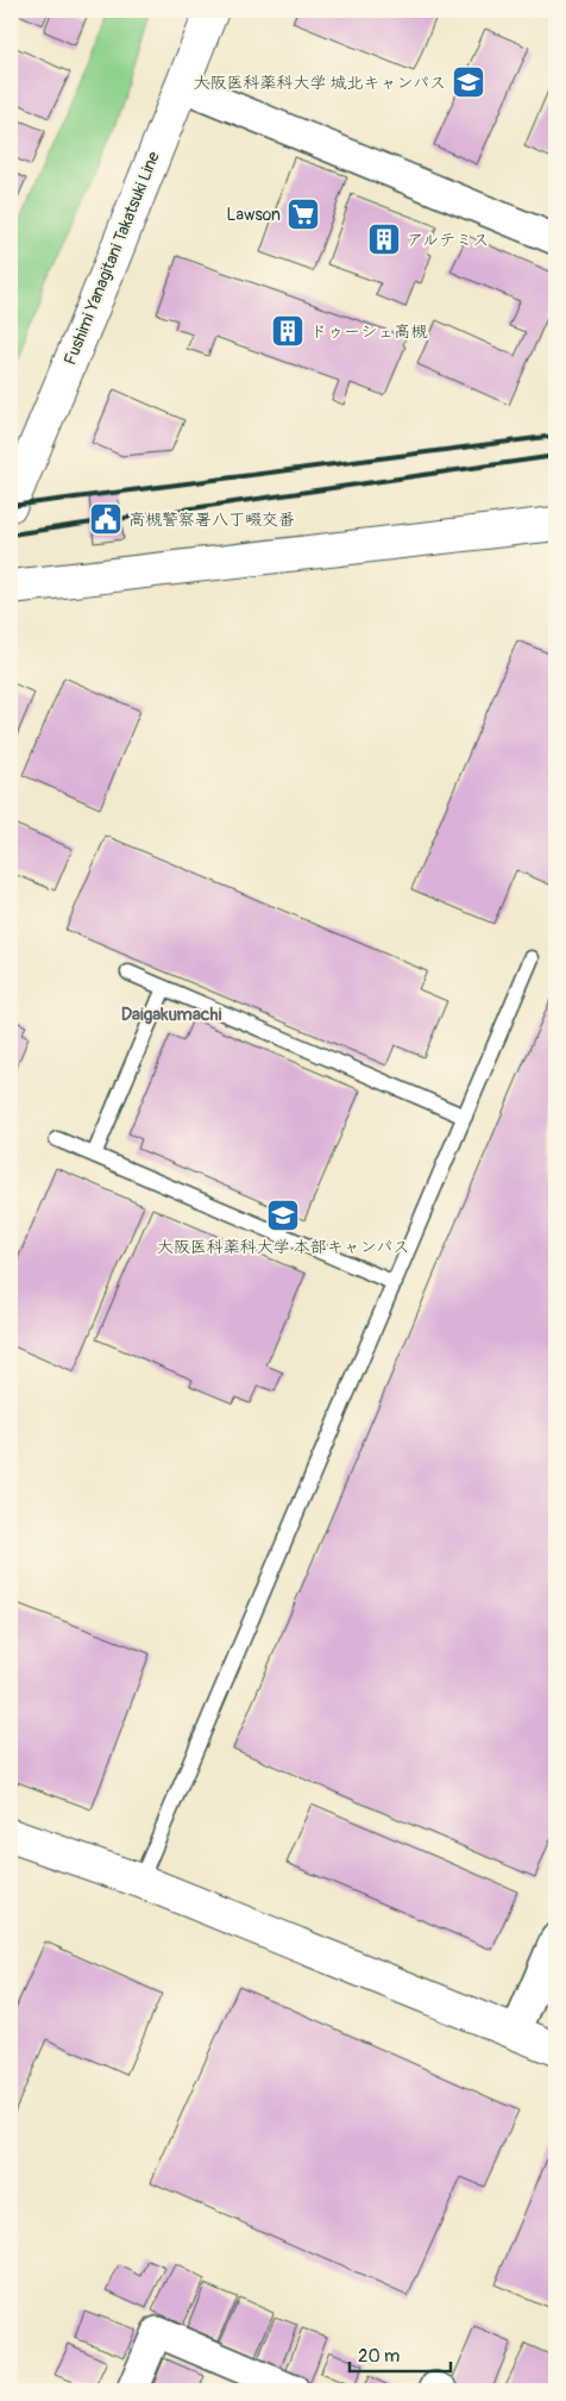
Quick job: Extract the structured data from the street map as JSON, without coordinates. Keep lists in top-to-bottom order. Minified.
{"streets":{"street":["Fushimi Yanagitani Takatsuki Line"]},"districts":["Daigakumachi"],"places":{"school or university":["大阪医科薬科大学 城北キャンパス","大阪医科薬科大学 本部キャンパス"],"supermarket":["Lawson"],"building":["アルテミス","ドゥーシェ高槻"],"public building":["高槻警察署八丁畷交番"]},"scale_bar":"20 m"}
